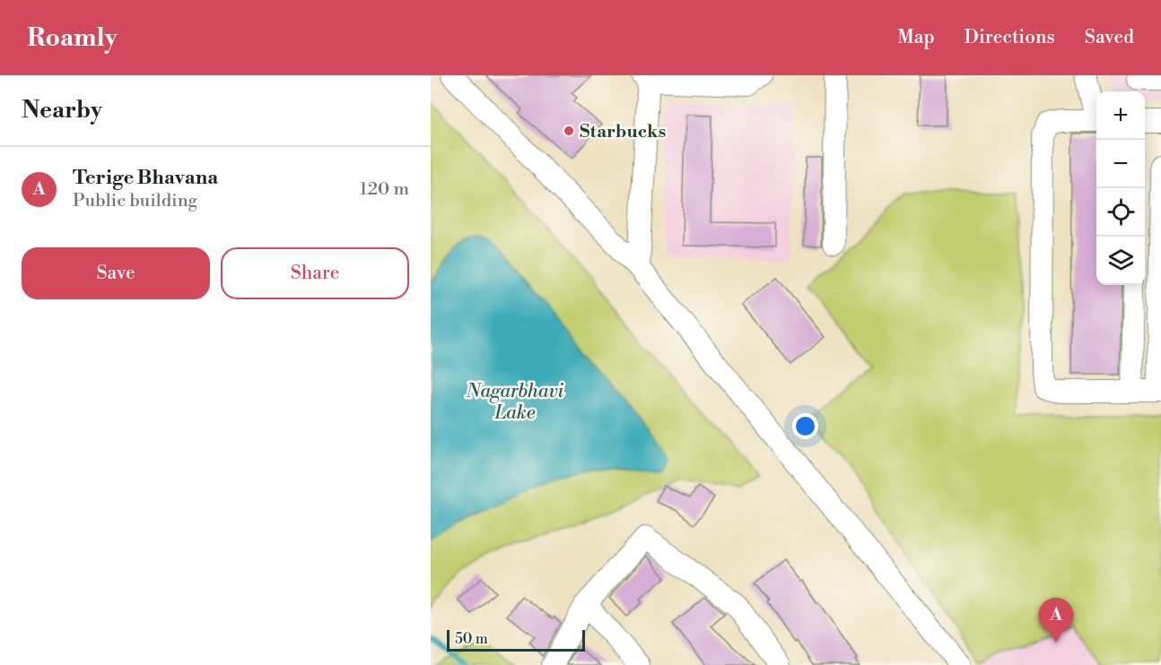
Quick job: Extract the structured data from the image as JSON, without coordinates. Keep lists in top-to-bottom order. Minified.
{"water":["Nagarbhavi Lake"],"places":["Starbucks"],"scale_bar":"50 m","page":{"header":"Roamly","nav":["Map","Directions","Saved"],"heading":"Nearby","map_buttons":["+","−"],"list":[{"mark":"A","name":"Terige Bhavana","note":"Public building","value":"120 m"}],"buttons":["Save","Share"],"pins":"A","scale":"50 m"}}
